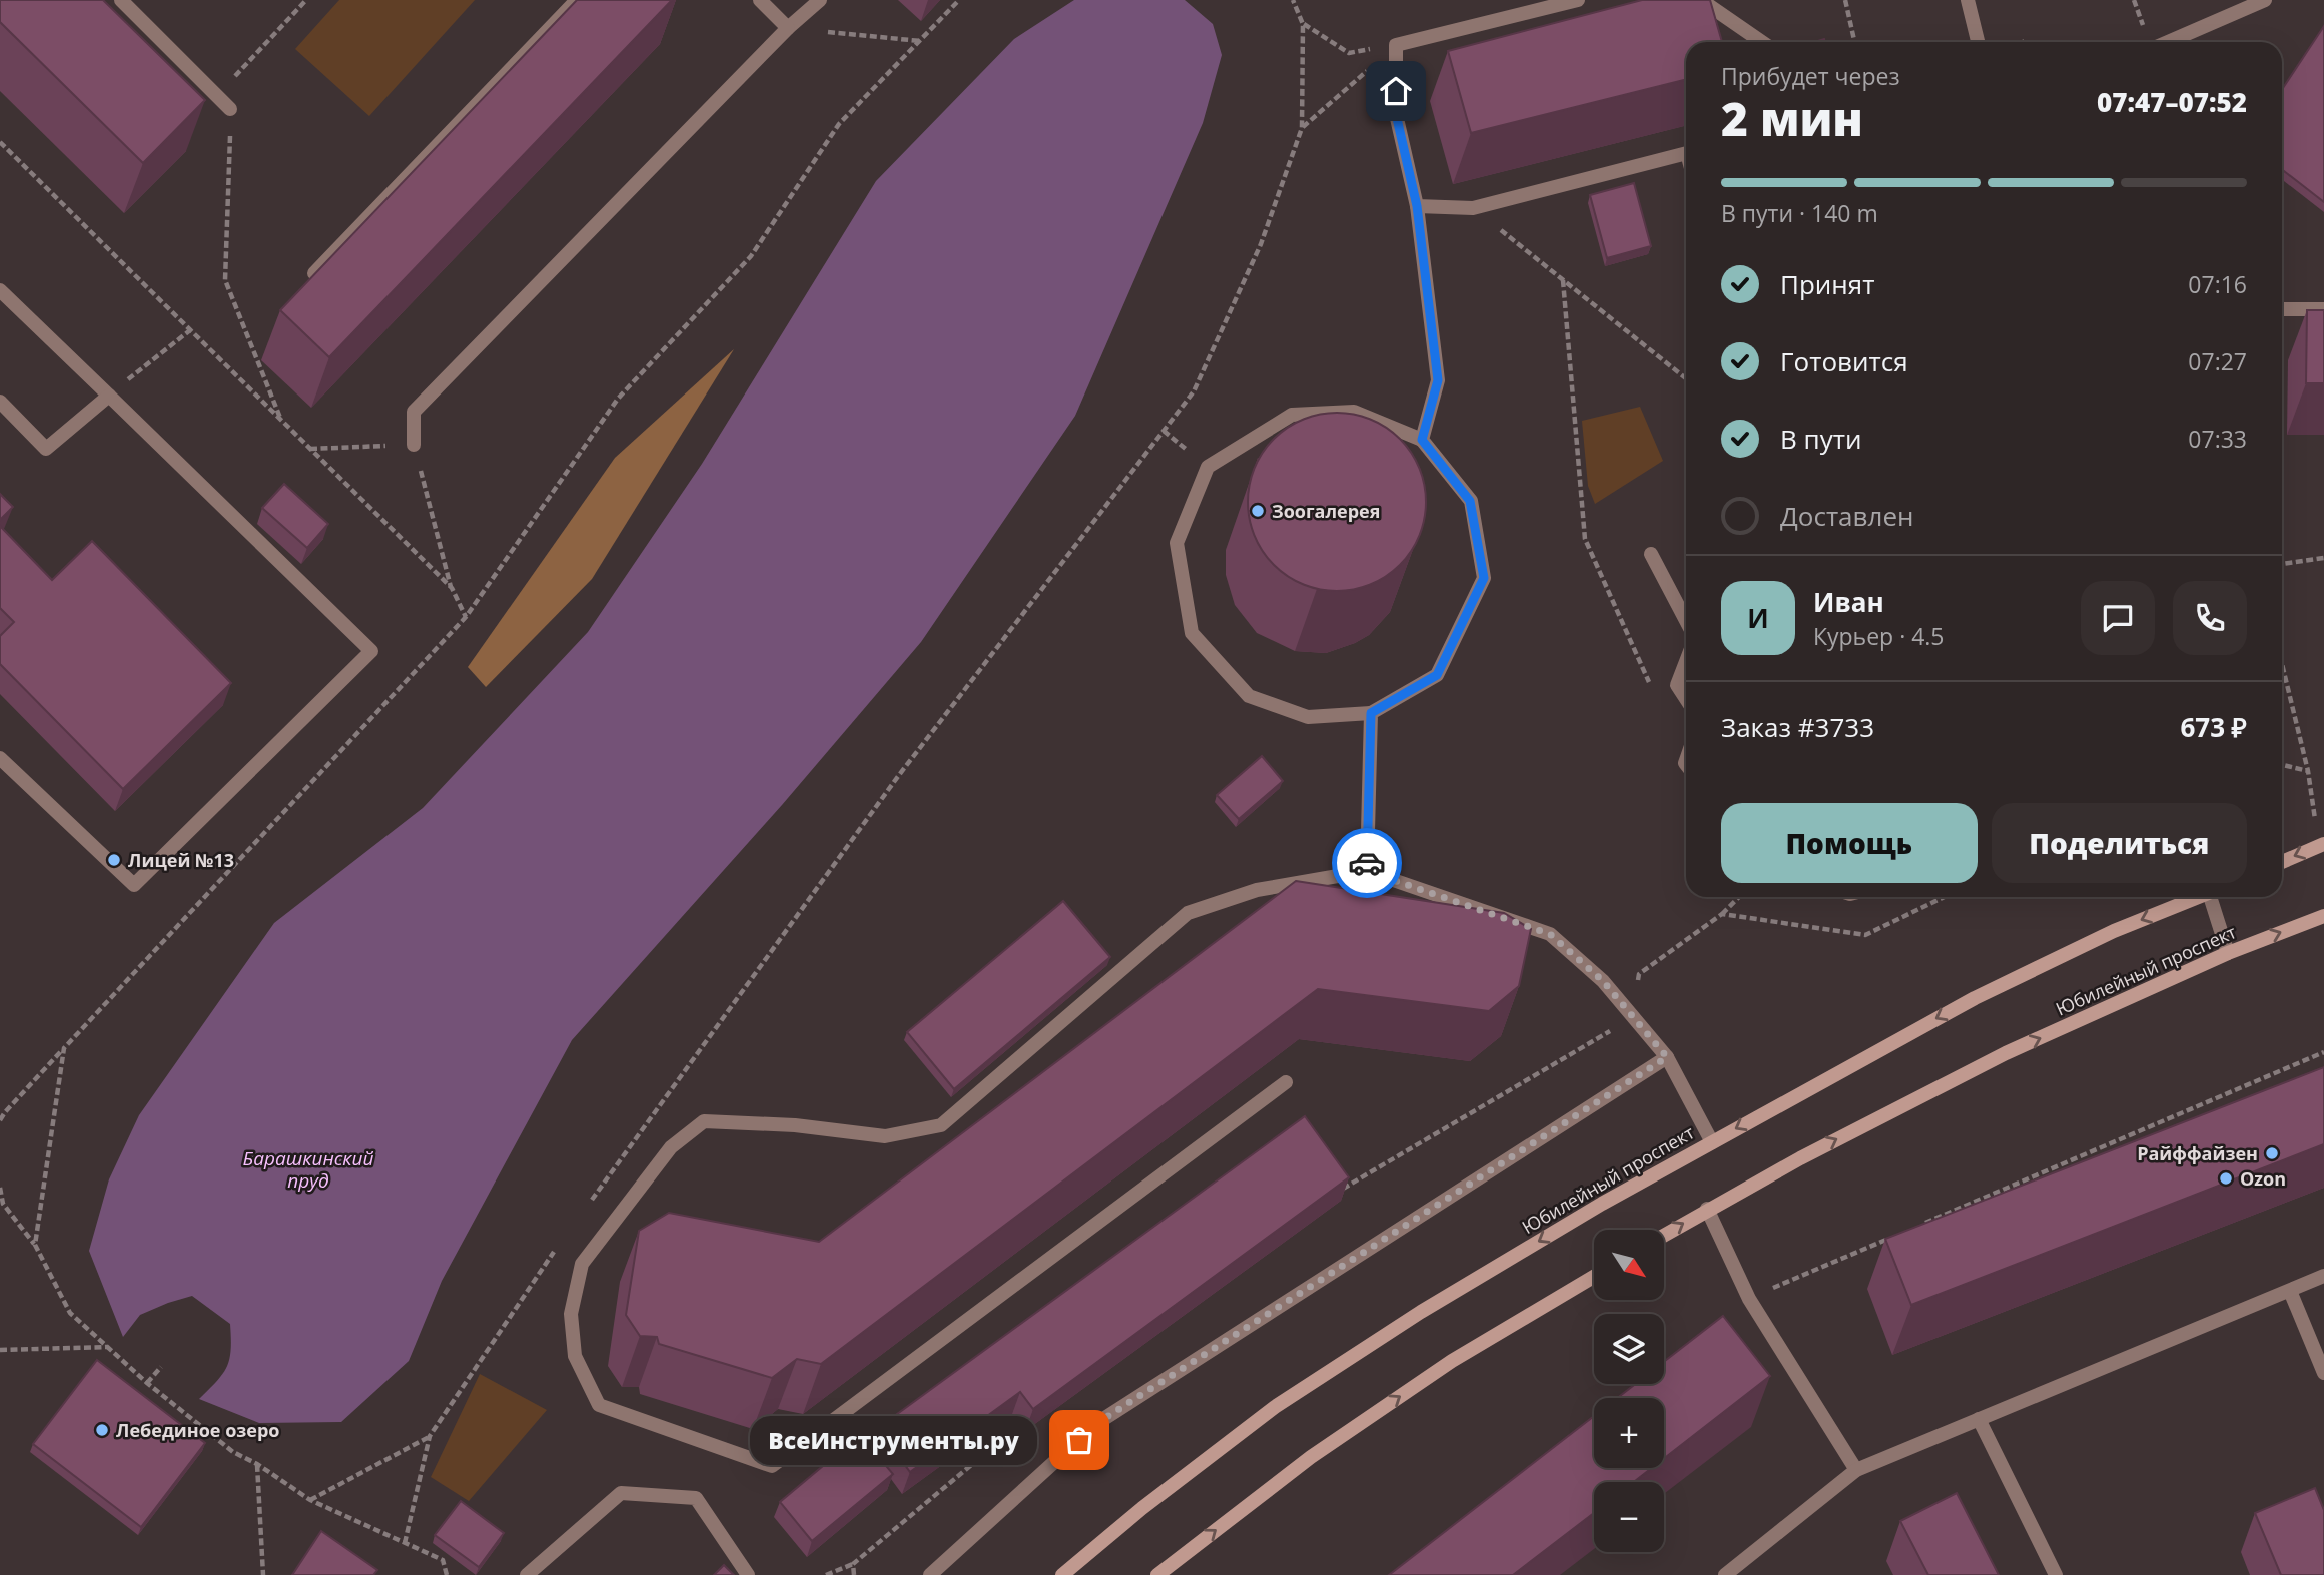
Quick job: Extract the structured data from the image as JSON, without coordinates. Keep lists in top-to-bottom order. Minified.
{"streets":{"main road":["Юбилейный проспект"]},"water":["Барашкинский пруд"],"places":["Зоогалерея","Лицей №13","Райффайзен","Ozon","Лебединое озеро","ВсеИнструменты.ру"],"north":"bottom right","page":{"heading":["2 мин","Прибудет через","07:47–07:52"],"panel":["Иван","Курьер · 4.5","Заказ #3733","673 ₽"],"bar":"В пути · 140 m","list":[["Принят","07:16"],["Готовится","07:27"],["В пути","07:33"],"Доставлен"],"round":"И","buttons":["Помощь","Поделиться"],"map_buttons":["+","−"],"bubble":"ВсеИнструменты.ру"}}
